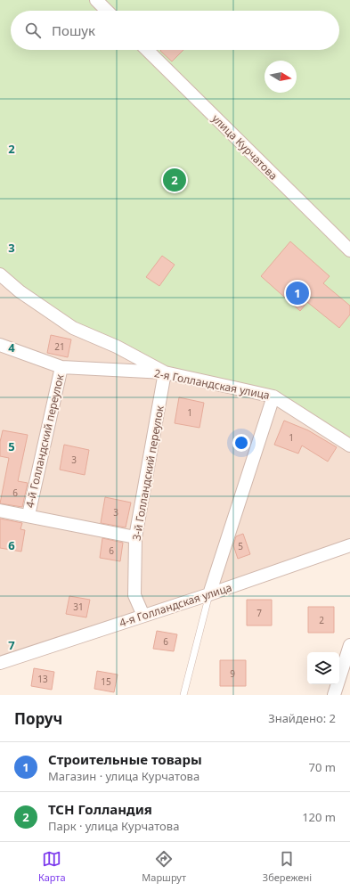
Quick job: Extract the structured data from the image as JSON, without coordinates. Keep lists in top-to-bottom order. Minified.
{"streets":{"street":["улица Курчатова","2-я Голландская улица","4-й Голландский переулок","3-й Голландский переулок","4-я Голландская улица"]},"crossings":[["2-я Голландская улица","4-й Голландский переулок"],["2-я Голландская улица","3-й Голландский переулок"],["3-й Голландский переулок","4-я Голландская улица"]],"house_numbers":["21","1","1","3","6","3","5","6","31","7","2","6","9","13","15"],"north":"right","page":{"search":"Пошук","pins":["2","1"],"heading":["Поруч","Знайдено: 2"],"list":[{"mark":"1","name":"Строительные товары","note":"Магазин · улица Курчатова","value":"70 m"},{"mark":"2","name":"ТСН Голландия","note":"Парк · улица Курчатова","value":"120 m"}],"nav":["Карта","Маршрут","Збережені"]},"grid":{"rows":["2","3","4","5","6","7"]}}
